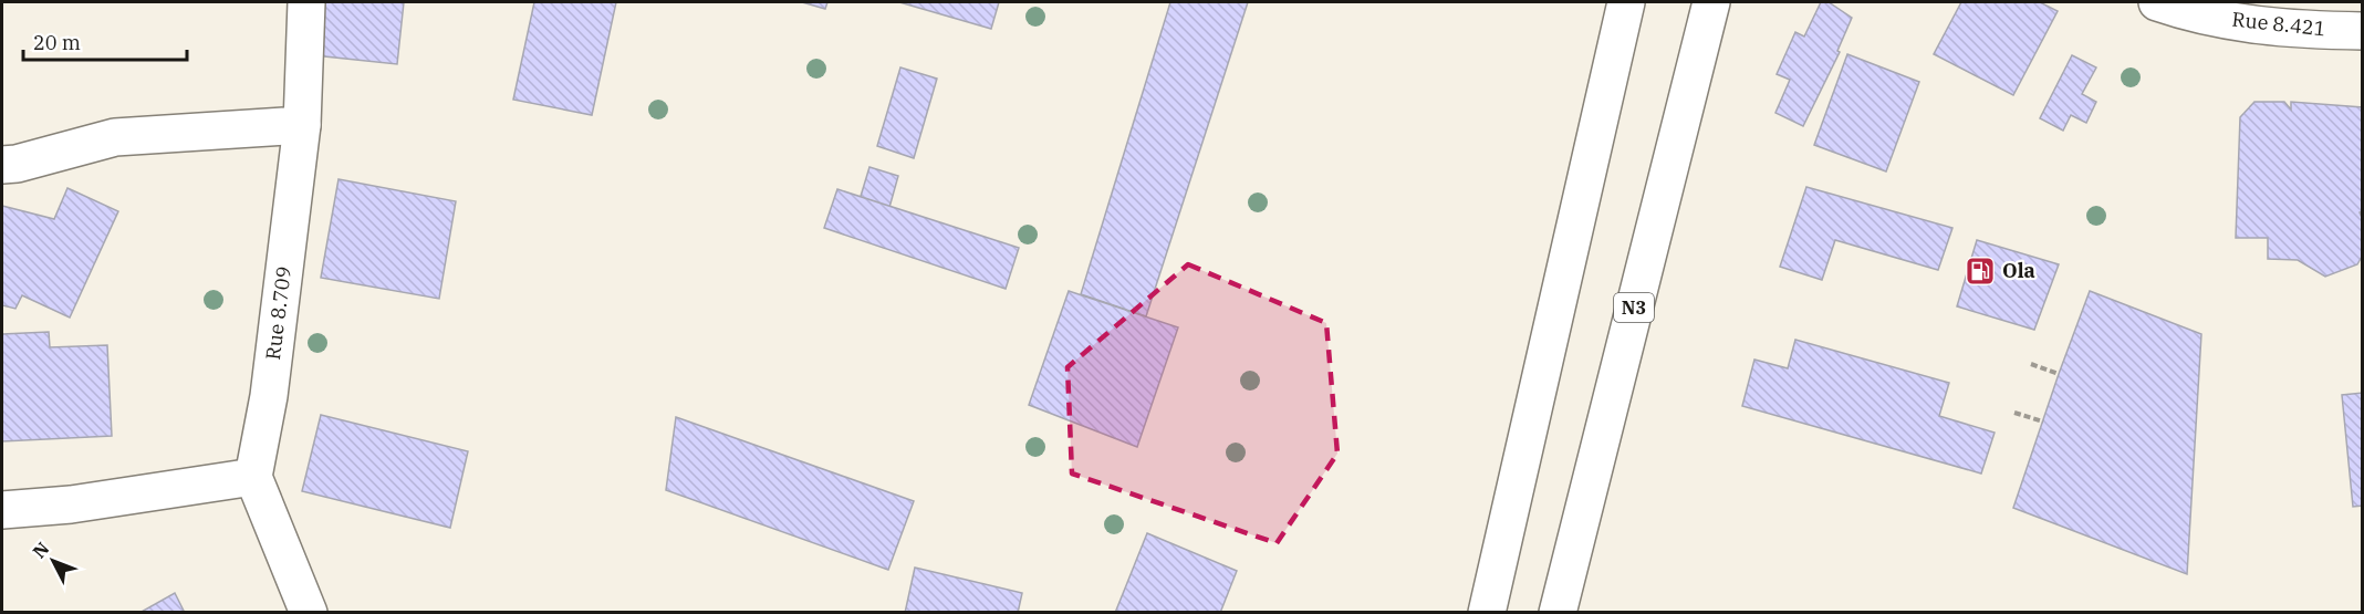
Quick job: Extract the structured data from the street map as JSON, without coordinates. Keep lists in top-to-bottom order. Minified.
{"streets":{"main road":["Rue 8.421","N3","Rue 8.709"]},"places":{"fuel station":["Ola"]},"scale_bar":"20 m","north":"top left"}
